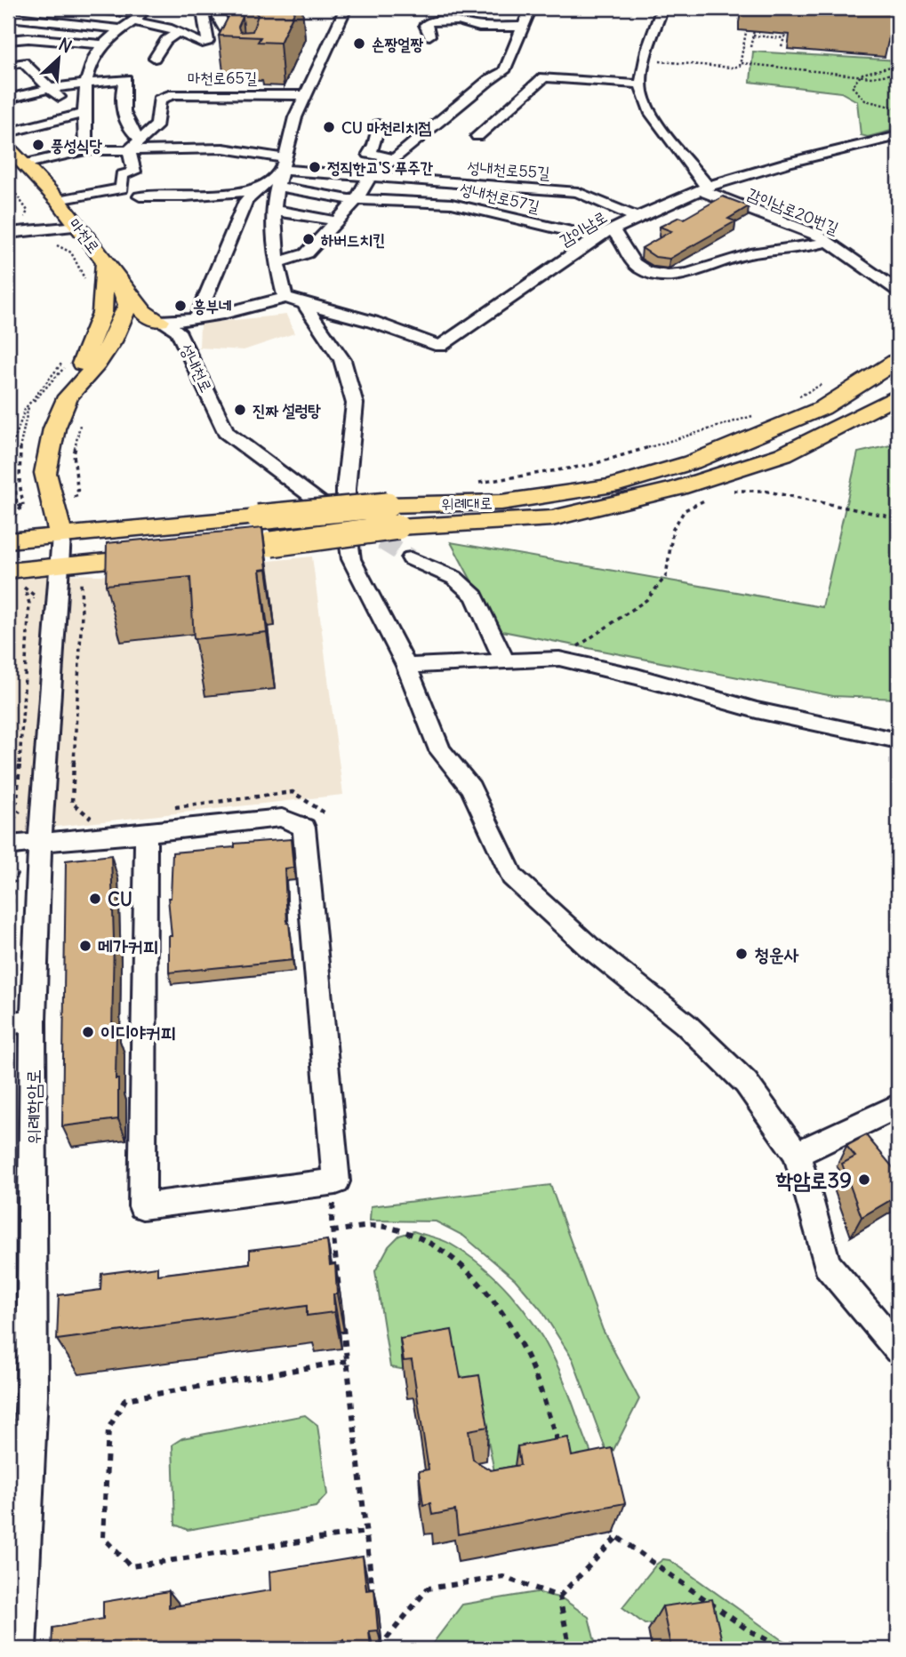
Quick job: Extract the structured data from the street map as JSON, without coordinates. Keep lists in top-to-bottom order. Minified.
{"streets":{"main road":["마천로","위례대로"],"street":["마천로65길","성내천로55길","성내천로57길","감이남로20번길","감이남로","성내천로","위례학암로"]},"crossings":[["마천로65길","성내천로55길"],["성내천로55길","감이남로"],["성내천로57길","감이남로"],["감이남로20번길","감이남로"],["마천로","성내천로"],["위례대로","위례학암로"]],"places":["손짱얼짱","CU 마천리치점","풍성식당","정직한고'S 푸주간","하버드치킨","흥부네","진짜 설렁탕","CU","메가커피","청운사","이디야커피","학암로39"],"north":"top right"}
